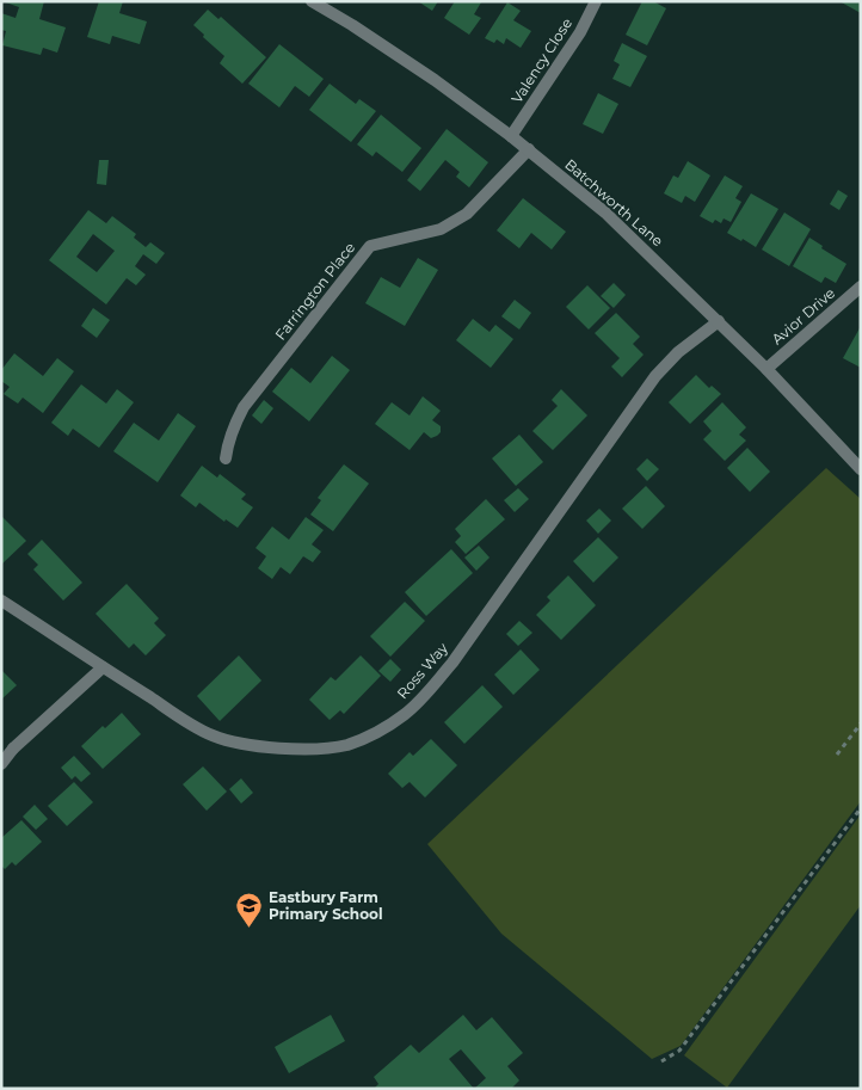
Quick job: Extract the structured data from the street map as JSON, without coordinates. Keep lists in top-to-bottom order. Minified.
{"streets":{"street":["Valency Close","Batchworth Lane","Farrington Place","Avior Drive","Ross Way"]},"crossings":[["Valency Close","Batchworth Lane"],["Batchworth Lane","Farrington Place"],["Batchworth Lane","Avior Drive"],["Batchworth Lane","Ross Way"]],"places":{"school or university":["Eastbury Farm Primary School"]}}
